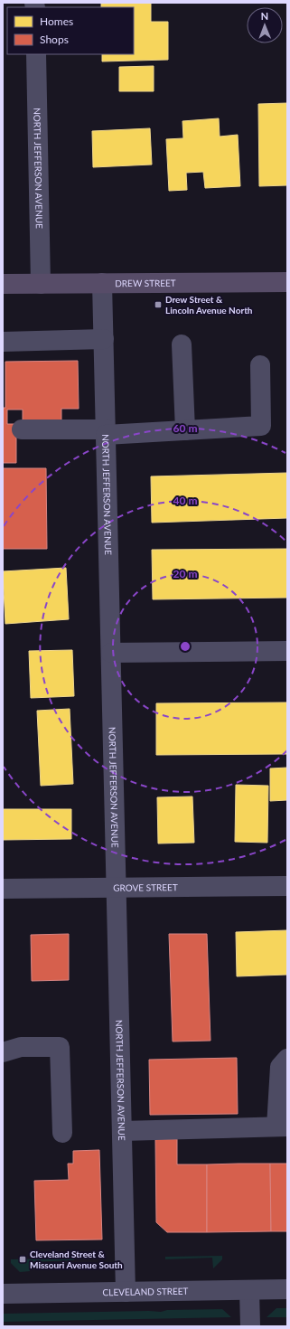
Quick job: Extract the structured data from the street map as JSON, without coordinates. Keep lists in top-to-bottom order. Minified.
{"streets":{"main road":["DREW STREET"],"street":["NORTH JEFFERSON AVENUE","GROVE STREET","CLEVELAND STREET"]},"crossings":[["NORTH JEFFERSON AVENUE","DREW STREET"],["NORTH JEFFERSON AVENUE","GROVE STREET"],["NORTH JEFFERSON AVENUE","CLEVELAND STREET"]],"places":{"transit":["Drew Street & Lincoln Avenue North","Cleveland Street & Missouri Avenue South"]},"legend":["Homes","Shops"],"north":"top","rings":["60 m","40 m","20 m"]}
